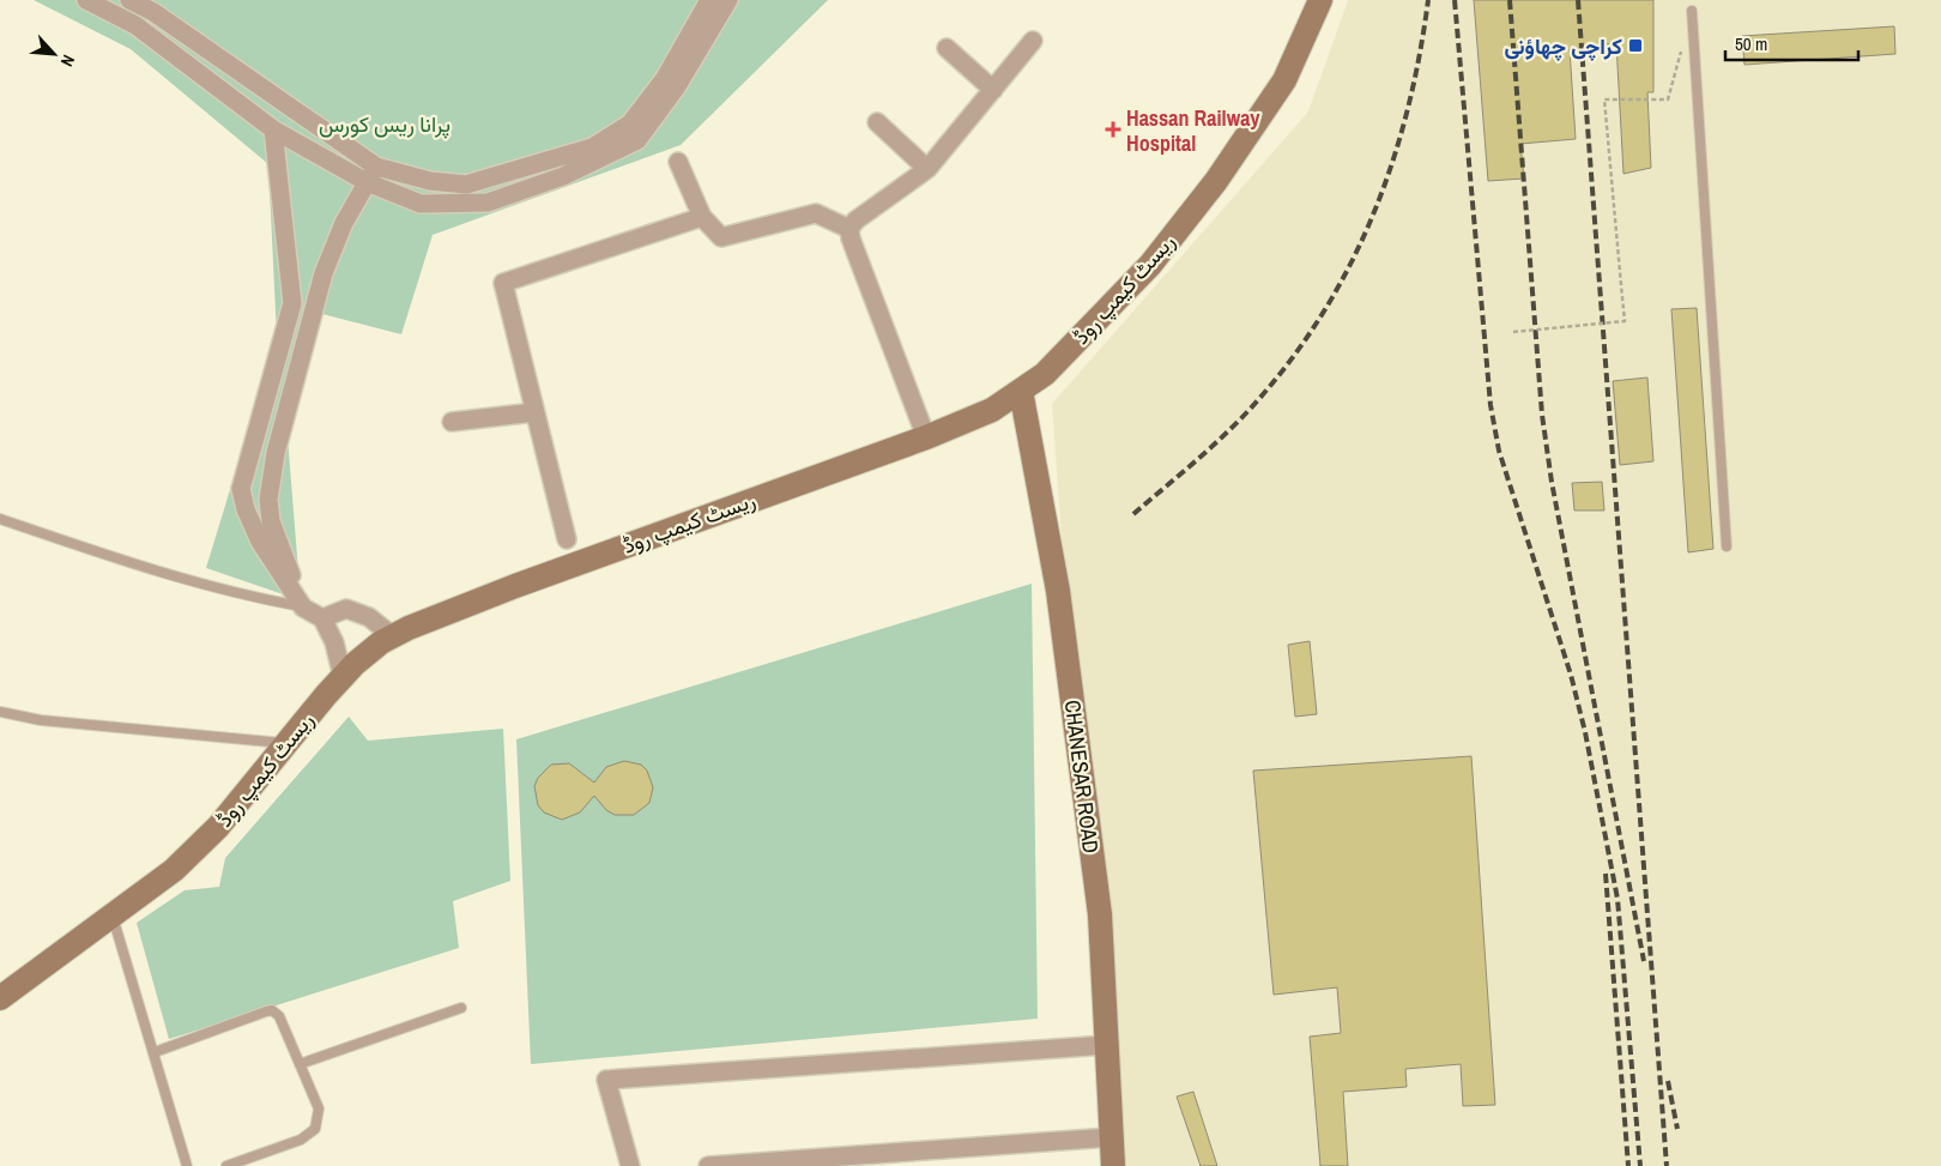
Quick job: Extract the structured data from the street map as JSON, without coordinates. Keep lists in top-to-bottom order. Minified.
{"streets":{"street":["ریسٹ کیمپ روڈ","CHANESAR ROAD"]},"crossings":[["ریسٹ کیمپ روڈ","CHANESAR ROAD"]],"parks":["پرانا ریس کورس"],"places":{"transit":["کراچی چھاؤنی"],"health":["Hassan Railway Hospital"]},"scale_bar":"50 m","north":"bottom right"}
